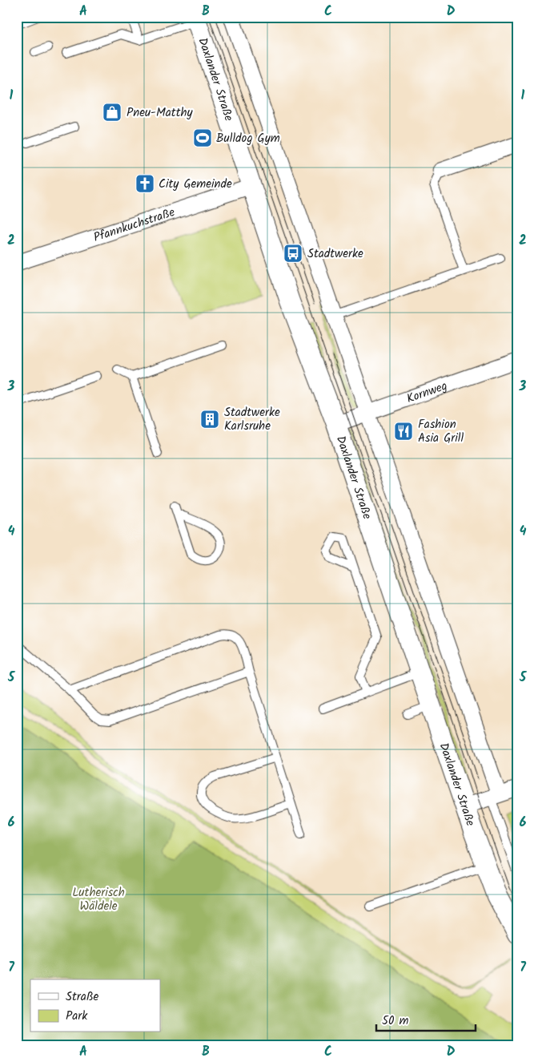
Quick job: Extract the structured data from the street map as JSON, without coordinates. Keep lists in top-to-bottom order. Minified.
{"streets":{"street":["Daxlander Straße","Pfannkuchstraße","Kornweg"]},"crossings":[["Daxlander Straße","Pfannkuchstraße"],["Daxlander Straße","Kornweg"]],"parks":["Lutherisch Wäldele"],"places":{"shop":["Pneu-Matthy"],"sports":["Bulldog Gym"],"church":["City Gemeinde"],"bus stop":["Stadtwerke"],"building":["Stadtwerke Karlsruhe"],"restaurant":["Fashion Asia Grill"]},"legend":["Straße","Park"],"scale_bar":"50 m","grid":{"columns":["A","B","C","D"],"rows":["1","2","3","4","5","6","7"]}}
